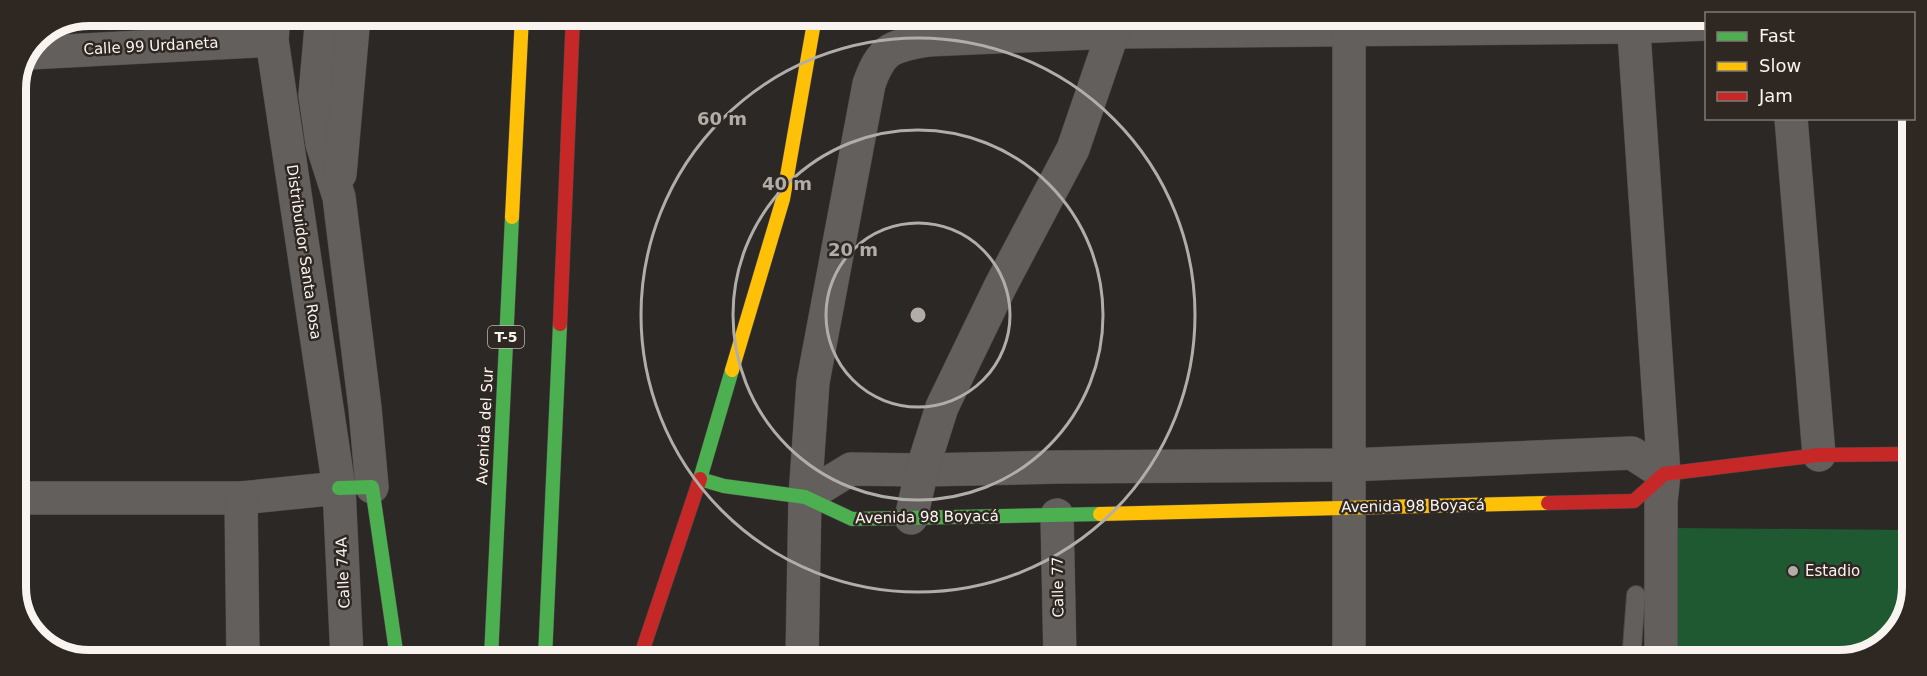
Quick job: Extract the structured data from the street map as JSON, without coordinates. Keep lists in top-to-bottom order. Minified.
{"streets":{"main road":["T-5","Avenida del Sur","Avenida 98 Boyacá"],"street":["Calle 99 Urdaneta","Distribuidor Santa Rosa","Calle 74A","Calle 77"]},"crossings":[["Calle 99 Urdaneta","Distribuidor Santa Rosa"],["Distribuidor Santa Rosa","Calle 74A"],["Avenida 98 Boyacá","Calle 77"]],"places":["Estadio"],"legend":["Fast","Slow","Jam"],"rings":["60 m","40 m","20 m"]}
